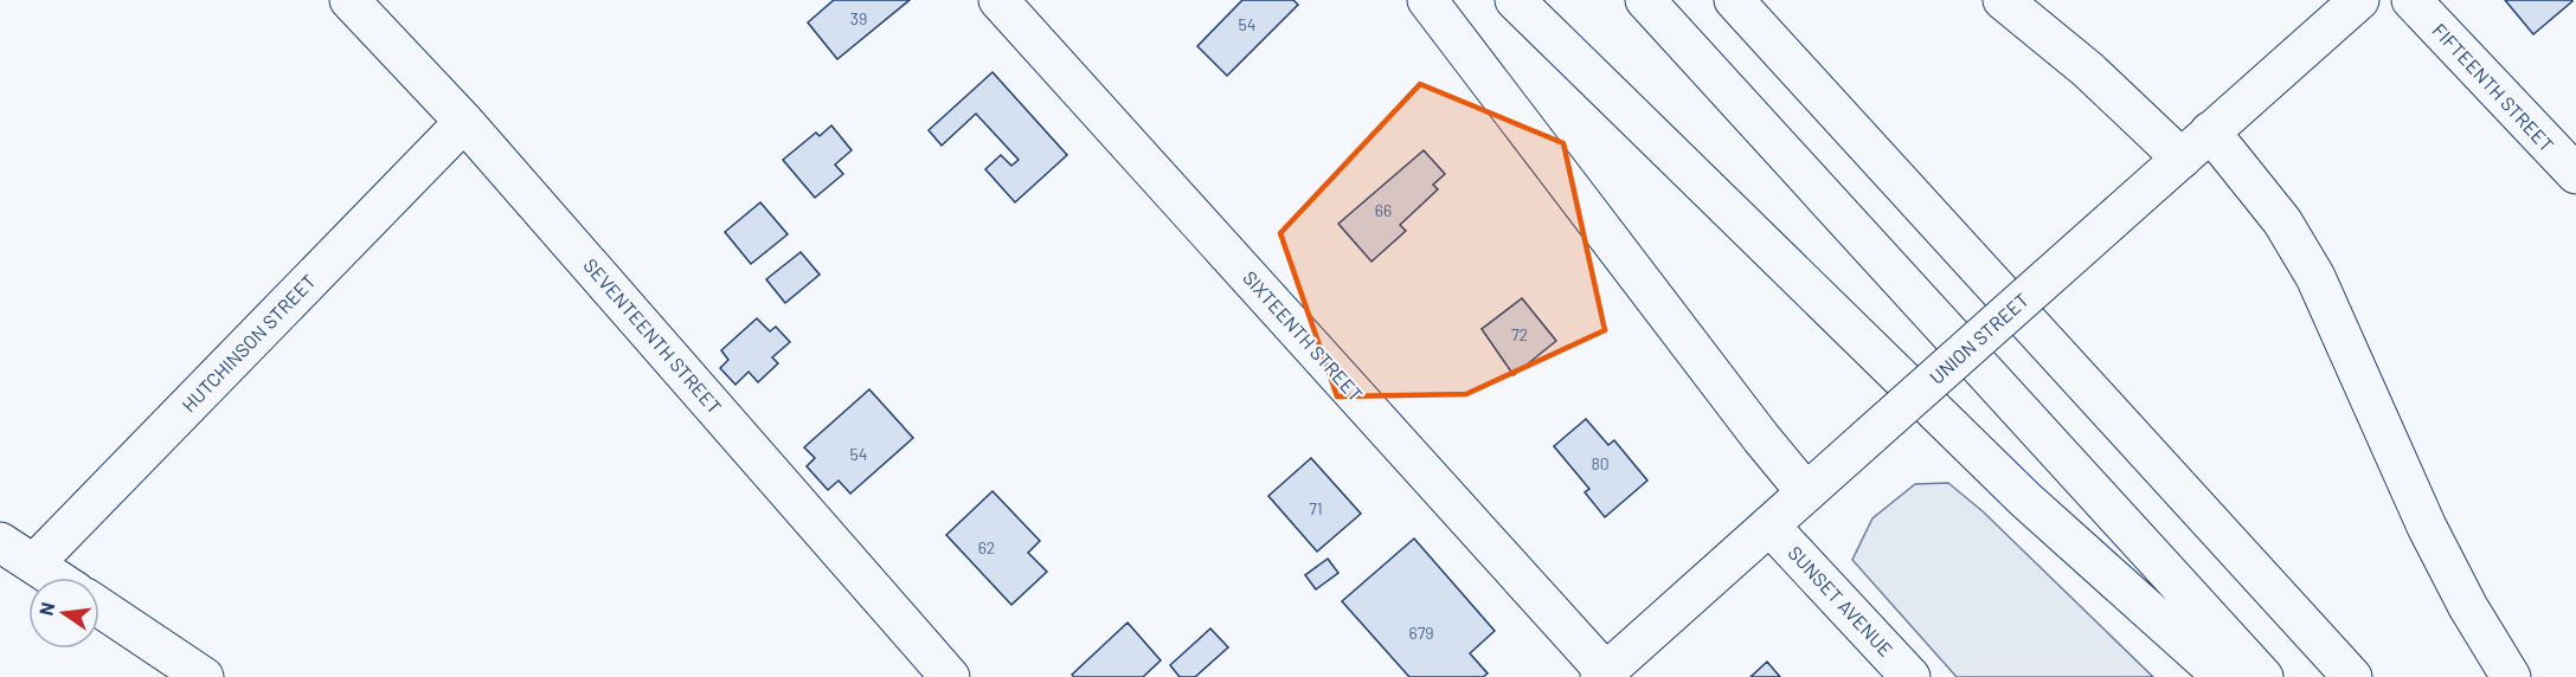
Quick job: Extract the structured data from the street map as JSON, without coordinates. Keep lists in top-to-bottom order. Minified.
{"streets":{"main road":["FIFTEENTH STREET","SEVENTEENTH STREET","SIXTEENTH STREET","UNION STREET","HUTCHINSON STREET","SUNSET AVENUE"]},"crossings":[["SEVENTEENTH STREET","HUTCHINSON STREET"],["SIXTEENTH STREET","UNION STREET"],["UNION STREET","SUNSET AVENUE"]],"house_numbers":["39","54","66","72","54","80","71","62","679"],"north":"left"}
